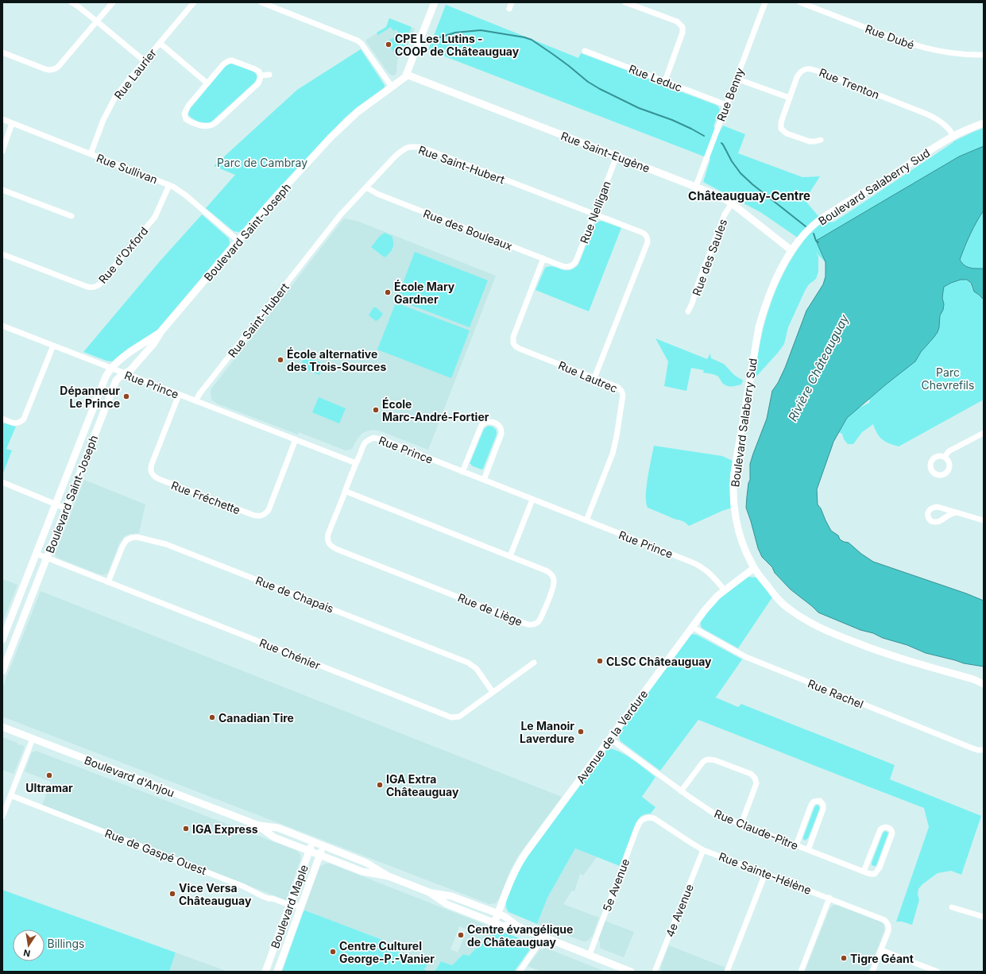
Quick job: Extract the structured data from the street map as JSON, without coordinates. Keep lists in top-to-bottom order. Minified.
{"streets":{"street":["Rue Dubé","Rue Laurier","Rue Leduc","Rue Trenton","Rue Benny","Rue Saint-Eugène","Rue Saint-Hubert","Rue Sullivan","Boulevard Salaberry Sud","Rue Nelligan","Rue des Bouleaux","Boulevard Saint-Joseph","Rue d'Oxford","Rue des Saules","Rue Lautrec","Rue Prince","Rue Fréchette","Rue de Chapais","Rue de Liège","Rue Chénier","Rue Rachel","Avenue de la Verdure","Boulevard d'Anjou","Rue Claude-Pitre","Rue de Gaspé Ouest","Rue Sainte-Hélène","5e Avenue","Boulevard Maple","4e Avenue"]},"crossings":[["Rue Laurier","Rue Sullivan"],["Rue Leduc","Rue Benny"],["Rue Trenton","Boulevard Salaberry Sud"],["Rue Benny","Rue Saint-Eugène"],["Rue Saint-Eugène","Boulevard Salaberry Sud"],["Rue Saint-Eugène","Rue Nelligan"],["Rue Saint-Eugène","Boulevard Saint-Joseph"],["Rue Saint-Eugène","Rue des Saules"],["Rue Saint-Hubert","Rue Nelligan"],["Rue Saint-Hubert","Rue des Bouleaux"],["Rue Saint-Hubert","Rue Lautrec"],["Rue Saint-Hubert","Rue Prince"],["Rue Sullivan","Boulevard Saint-Joseph"],["Rue Sullivan","Rue d'Oxford"],["Boulevard Salaberry Sud","Avenue de la Verdure"],["Rue Nelligan","Rue des Bouleaux"],["Rue des Bouleaux","Rue Lautrec"],["Boulevard Saint-Joseph","Rue Prince"],["Boulevard Saint-Joseph","Rue Chénier"],["Rue Lautrec","Rue Prince"],["Rue Prince","Rue Fréchette"],["Rue Prince","Rue de Liège"],["Rue Prince","Avenue de la Verdure"],["Rue de Chapais","Rue Chénier"],["Rue Rachel","Avenue de la Verdure"],["Avenue de la Verdure","Boulevard d'Anjou"],["Avenue de la Verdure","Rue Claude-Pitre"],["Boulevard d'Anjou","5e Avenue"],["Boulevard d'Anjou","Boulevard Maple"],["Rue de Gaspé Ouest","Boulevard Maple"],["Rue Sainte-Hélène","5e Avenue"],["Rue Sainte-Hélène","4e Avenue"]],"districts":["Châteauguay-Centre"],"water":["Rivière Châteauguay"],"parks":["Parc de Cambray","Parc Chevrefils","Billings"],"places":["CPE Les Lutins - COOP de Châteauguay","École Mary Gardner","École alternative des Trois-Sources","Dépanneur Le Prince","École Marc-André-Fortier","CLSC Châteauguay","Canadian Tire","Le Manoir Laverdure","Ultramar","IGA Extra Châteauguay","IGA Express","Vice Versa Châteauguay","Centre évangélique de Châteauguay","Centre Culturel George-P.-Vanier","Tigre Géant"],"north":"bottom"}
